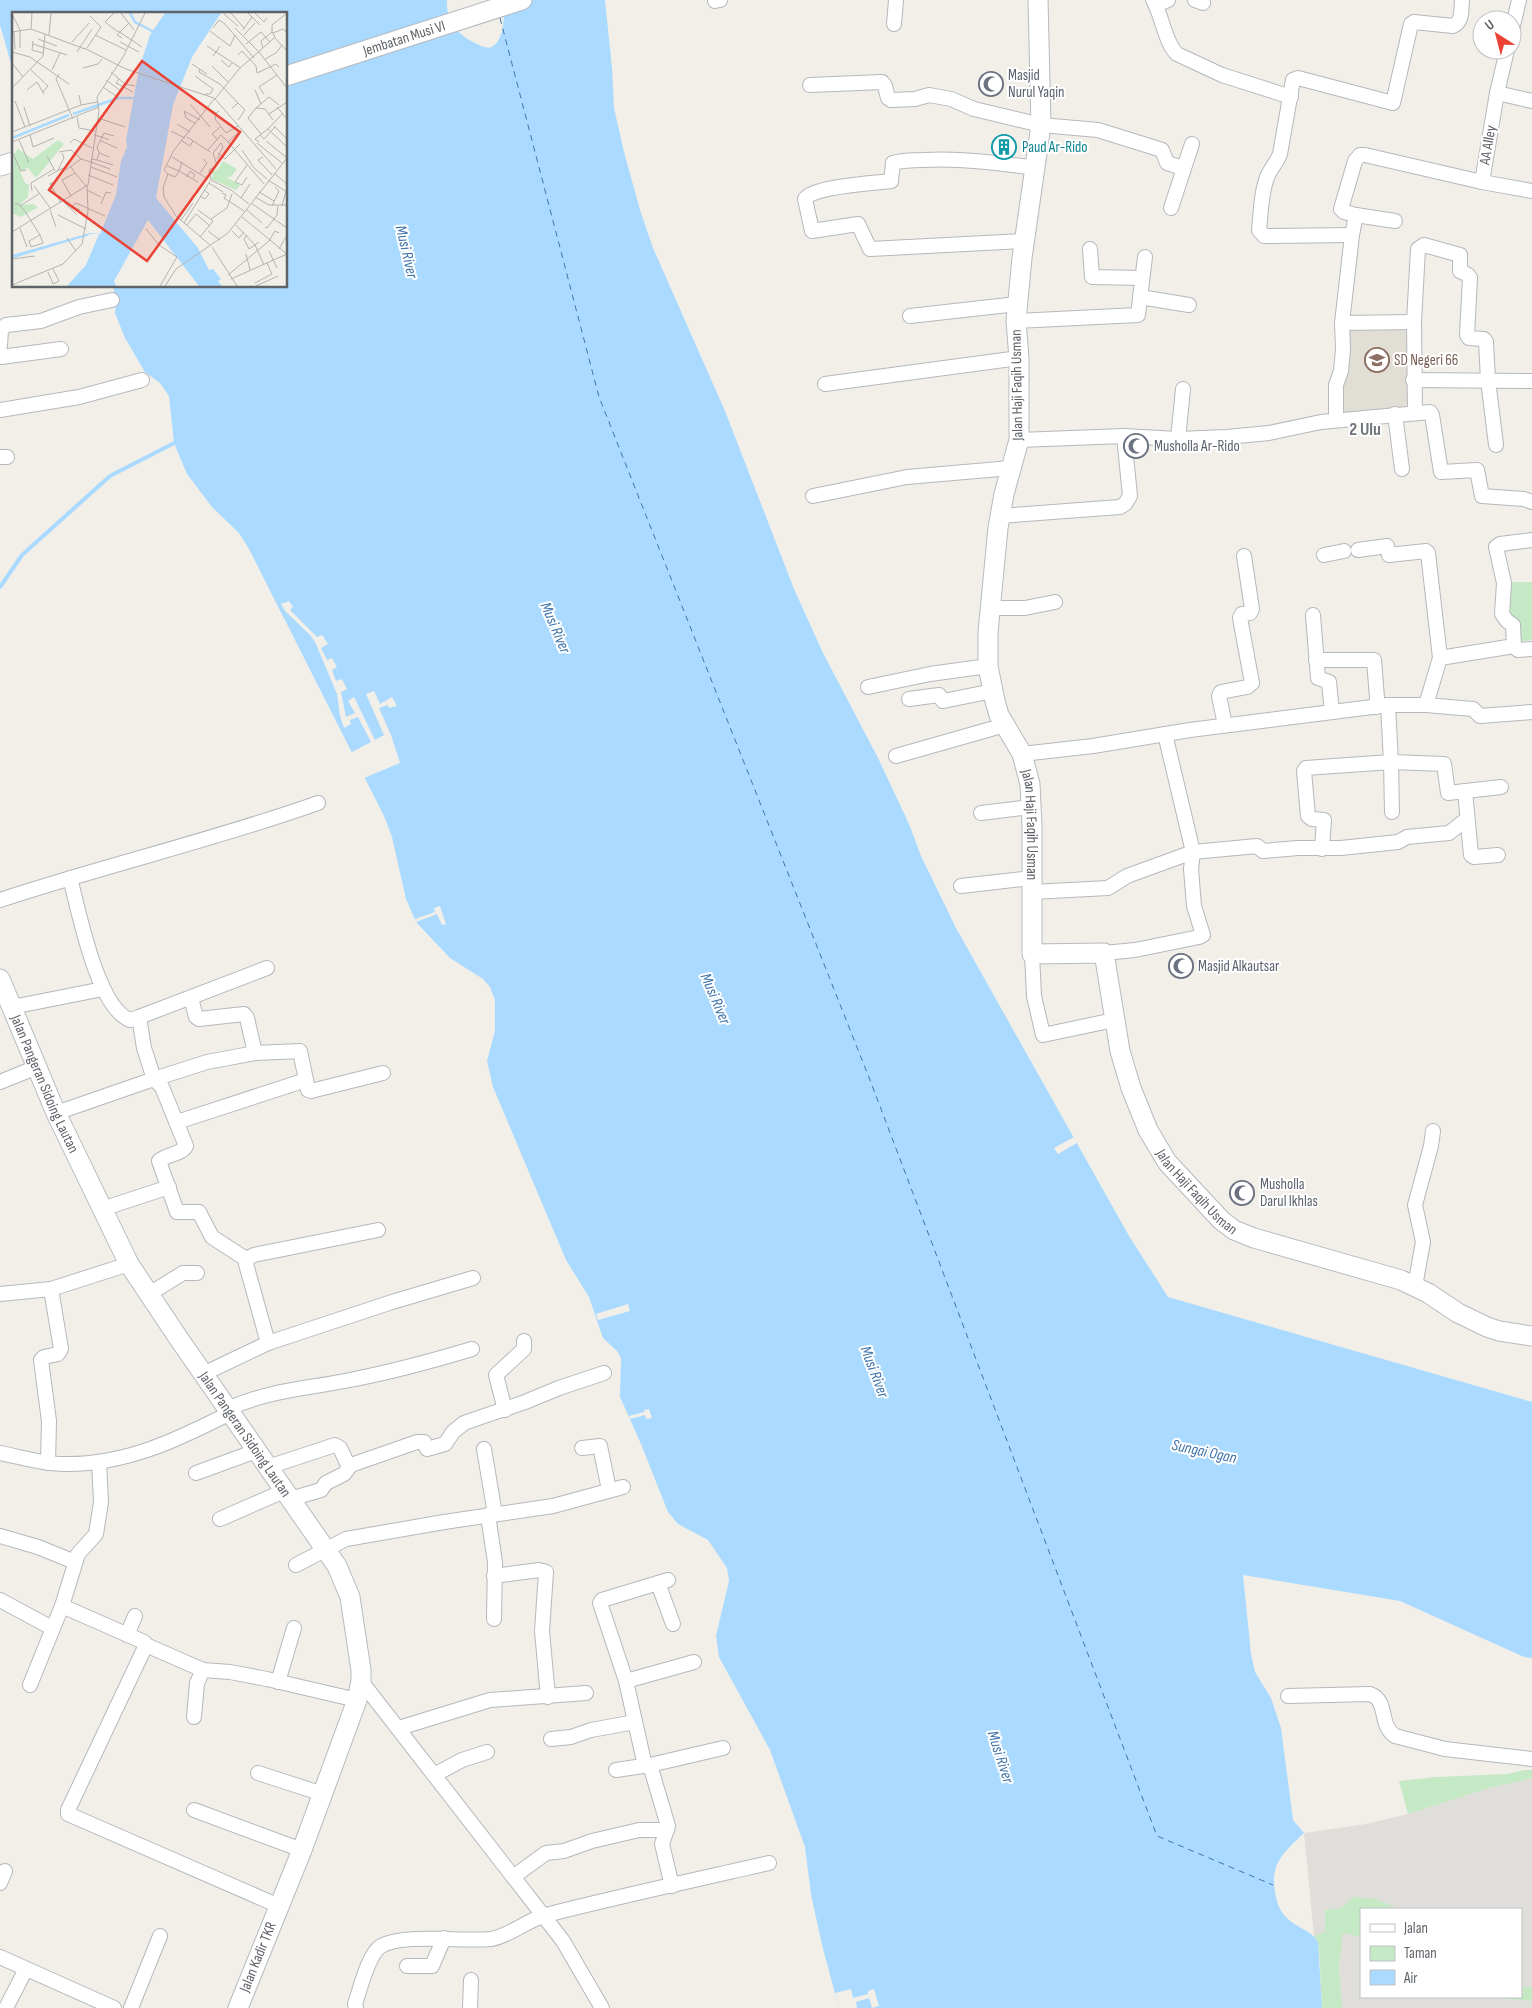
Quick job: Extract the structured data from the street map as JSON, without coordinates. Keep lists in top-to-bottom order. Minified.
{"streets":{"street":["Jembatan Musi VI","AA Alley","Jalan Haji Faqih Usman","Jalan Pangeran Sidoing Lautan","Jalan Kadir TKR"]},"crossings":[["Jalan Pangeran Sidoing Lautan","Jalan Kadir TKR"]],"districts":["2 Ulu"],"water":["Musi River","Sungai Ogan"],"places":{"mosque":["Masjid Nurul Yaqin","Musholla Ar-Rido","Masjid Alkautsar","Musholla Darul Ikhlas"],"building":["Paud Ar-Rido"],"school or university":["SD Negeri 66"]},"legend":["Jalan","Taman","Air"],"north":"top left"}
